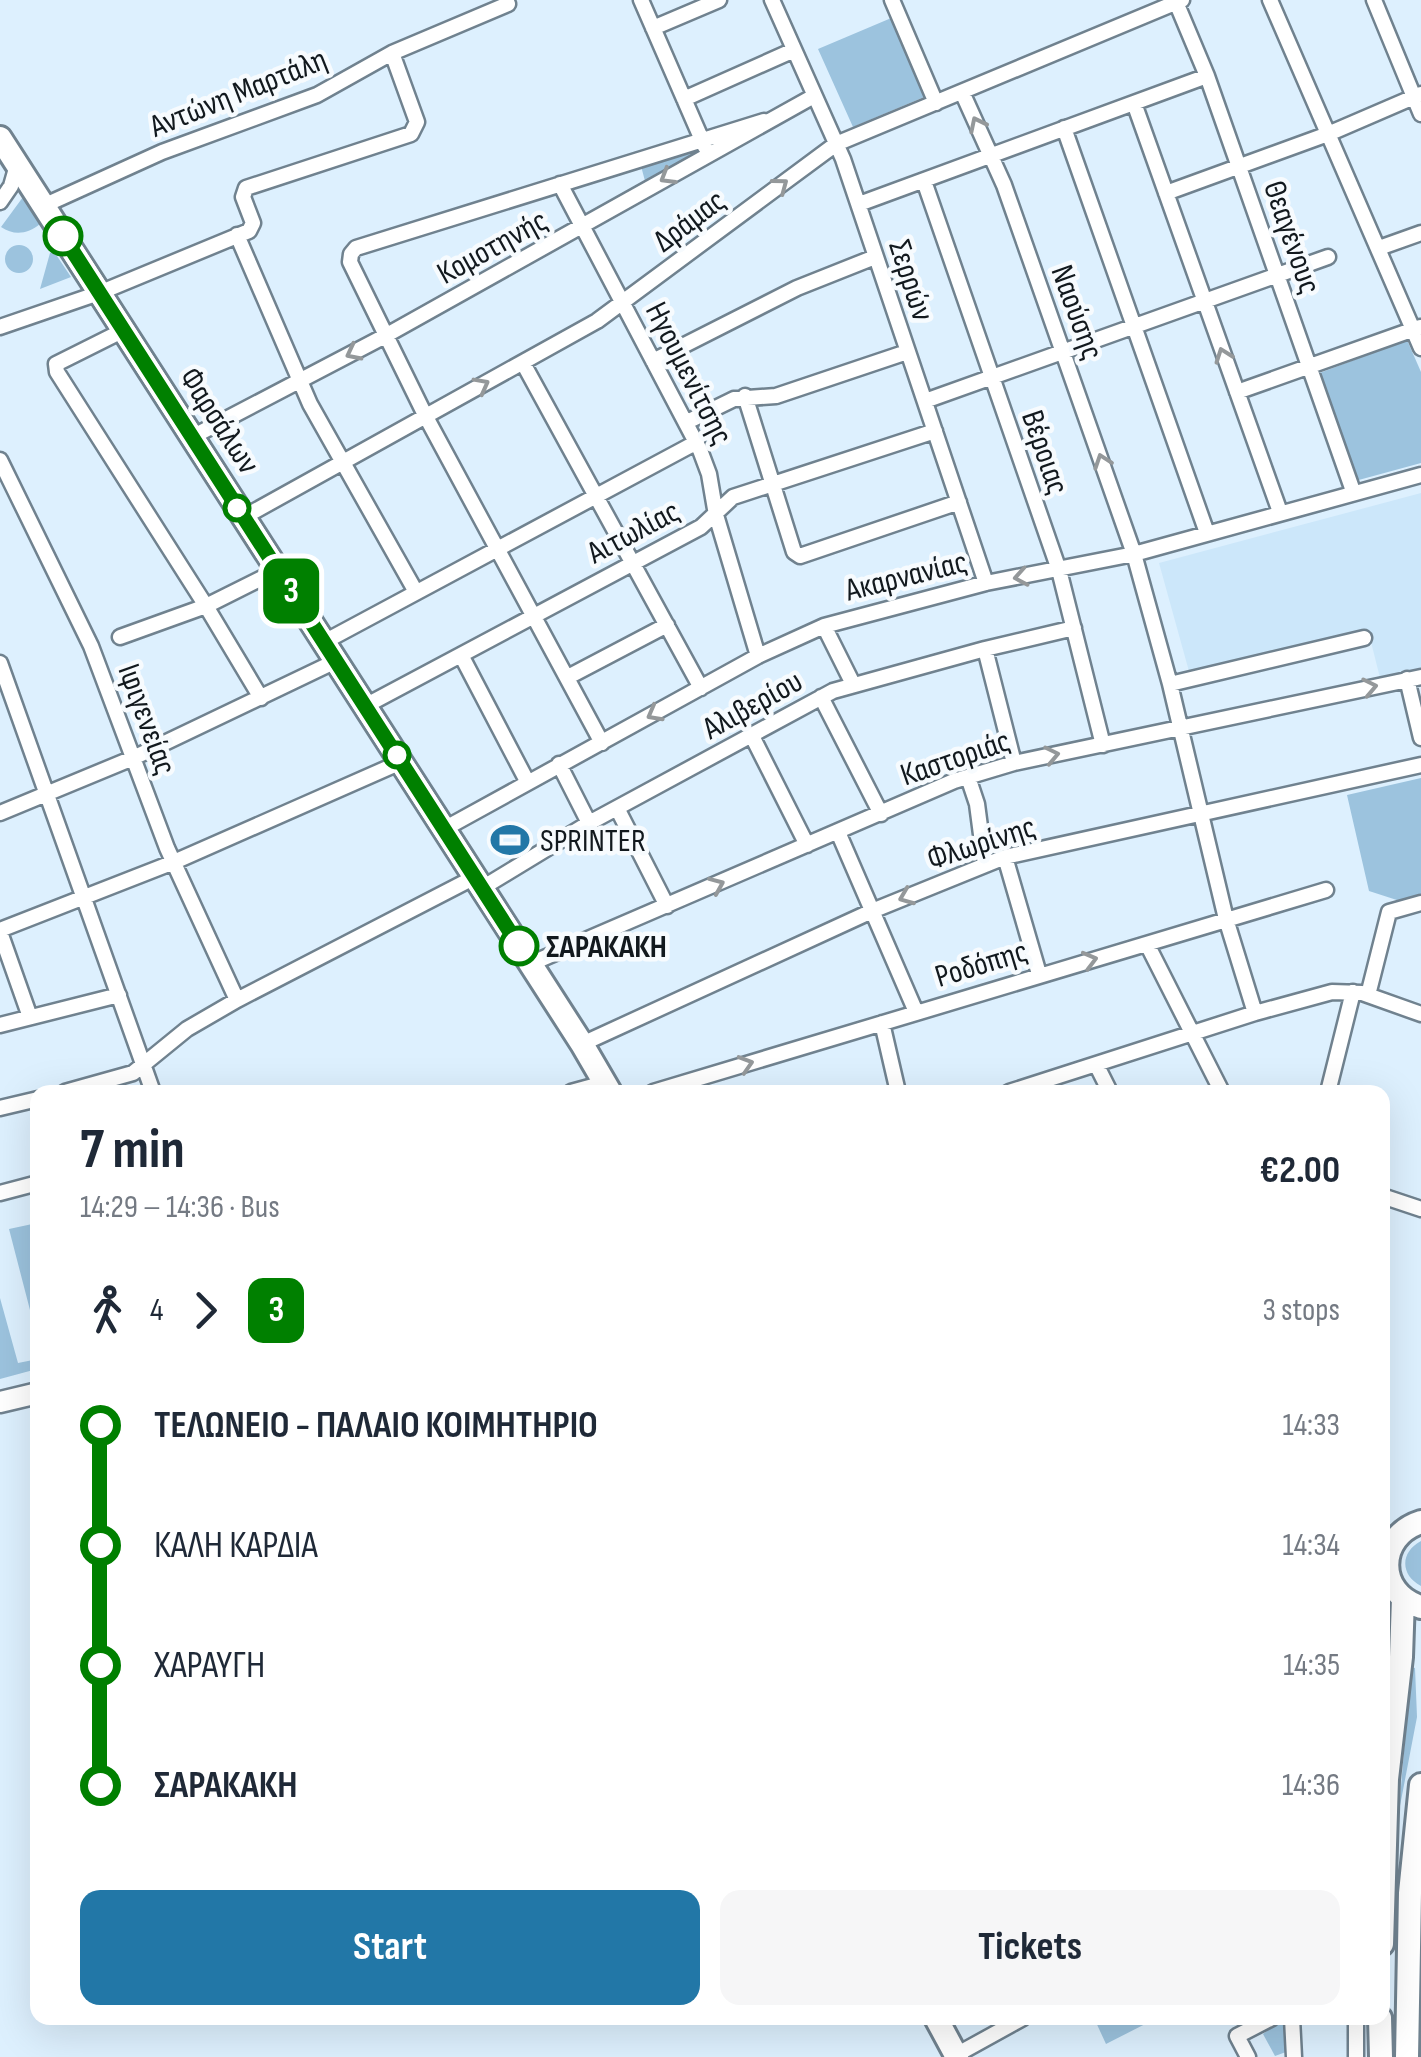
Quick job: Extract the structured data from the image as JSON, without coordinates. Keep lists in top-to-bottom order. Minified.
{"streets":{"main road":["Φαρσάλων"],"street":["Αντώνη Μαρτάλη","Δράμας","Θεαγένους","Κομοτηνής","Σερρών","Ναούσης","Ηγουμενίτσης","Βέροιας","Αιτωλίας","Ακαρνανίας","Αλιβερίου","Ιφιγενείας","Καστοριάς","Φλωρίνης","Ροδόπης"]},"crossings":[["Αντώνη Μαρτάλη","Φαρσάλων"],["Δράμας","Θεαγένους"],["Δράμας","Σερρών"],["Δράμας","Ναούσης"],["Δράμας","Ηγουμενίτσης"],["Δράμας","Φαρσάλων"],["Θεαγένους","Ακαρνανίας"],["Κομοτηνής","Σερρών"],["Κομοτηνής","Ηγουμενίτσης"],["Κομοτηνής","Φαρσάλων"],["Σερρών","Αιτωλίας"],["Σερρών","Ακαρνανίας"],["Ναούσης","Ακαρνανίας"],["Ναούσης","Καστοριάς"],["Ναούσης","Φλωρίνης"],["Ναούσης","Ροδόπης"],["Ηγουμενίτσης","Αιτωλίας"],["Ηγουμενίτσης","Ακαρνανίας"],["Φαρσάλων","Αιτωλίας"],["Φαρσάλων","Ακαρνανίας"],["Φαρσάλων","Αλιβερίου"],["Φαρσάλων","Καστοριάς"],["Φαρσάλων","Φλωρίνης"],["Βέροιας","Ακαρνανίας"],["Βέροιας","Αλιβερίου"],["Βέροιας","Καστοριάς"],["Αλιβερίου","Ιφιγενείας"]],"places":{"sports":["SPRINTER"],"other":["ΣΑΡΑΚΑΚΗ"]},"lines":["bus line 3"],"page":{"on_map":"3","heading":["7 min","14:29 – 14:36 · Bus","€2.00"],"legs":["4","3","3 stops"],"list":[{"name":"ΤΕΛΩΝΕΙΟ - ΠΑΛΑΙΟ ΚΟΙΜΗΤΗΡΙΟ","value":"14:33"},{"name":"ΚΑΛΗ ΚΑΡΔΙΑ","value":"14:34"},{"name":"ΧΑΡΑΥΓΗ","value":"14:35"},{"name":"ΣΑΡΑΚΑΚΗ","value":"14:36"}],"buttons":["Start","Tickets"]}}
